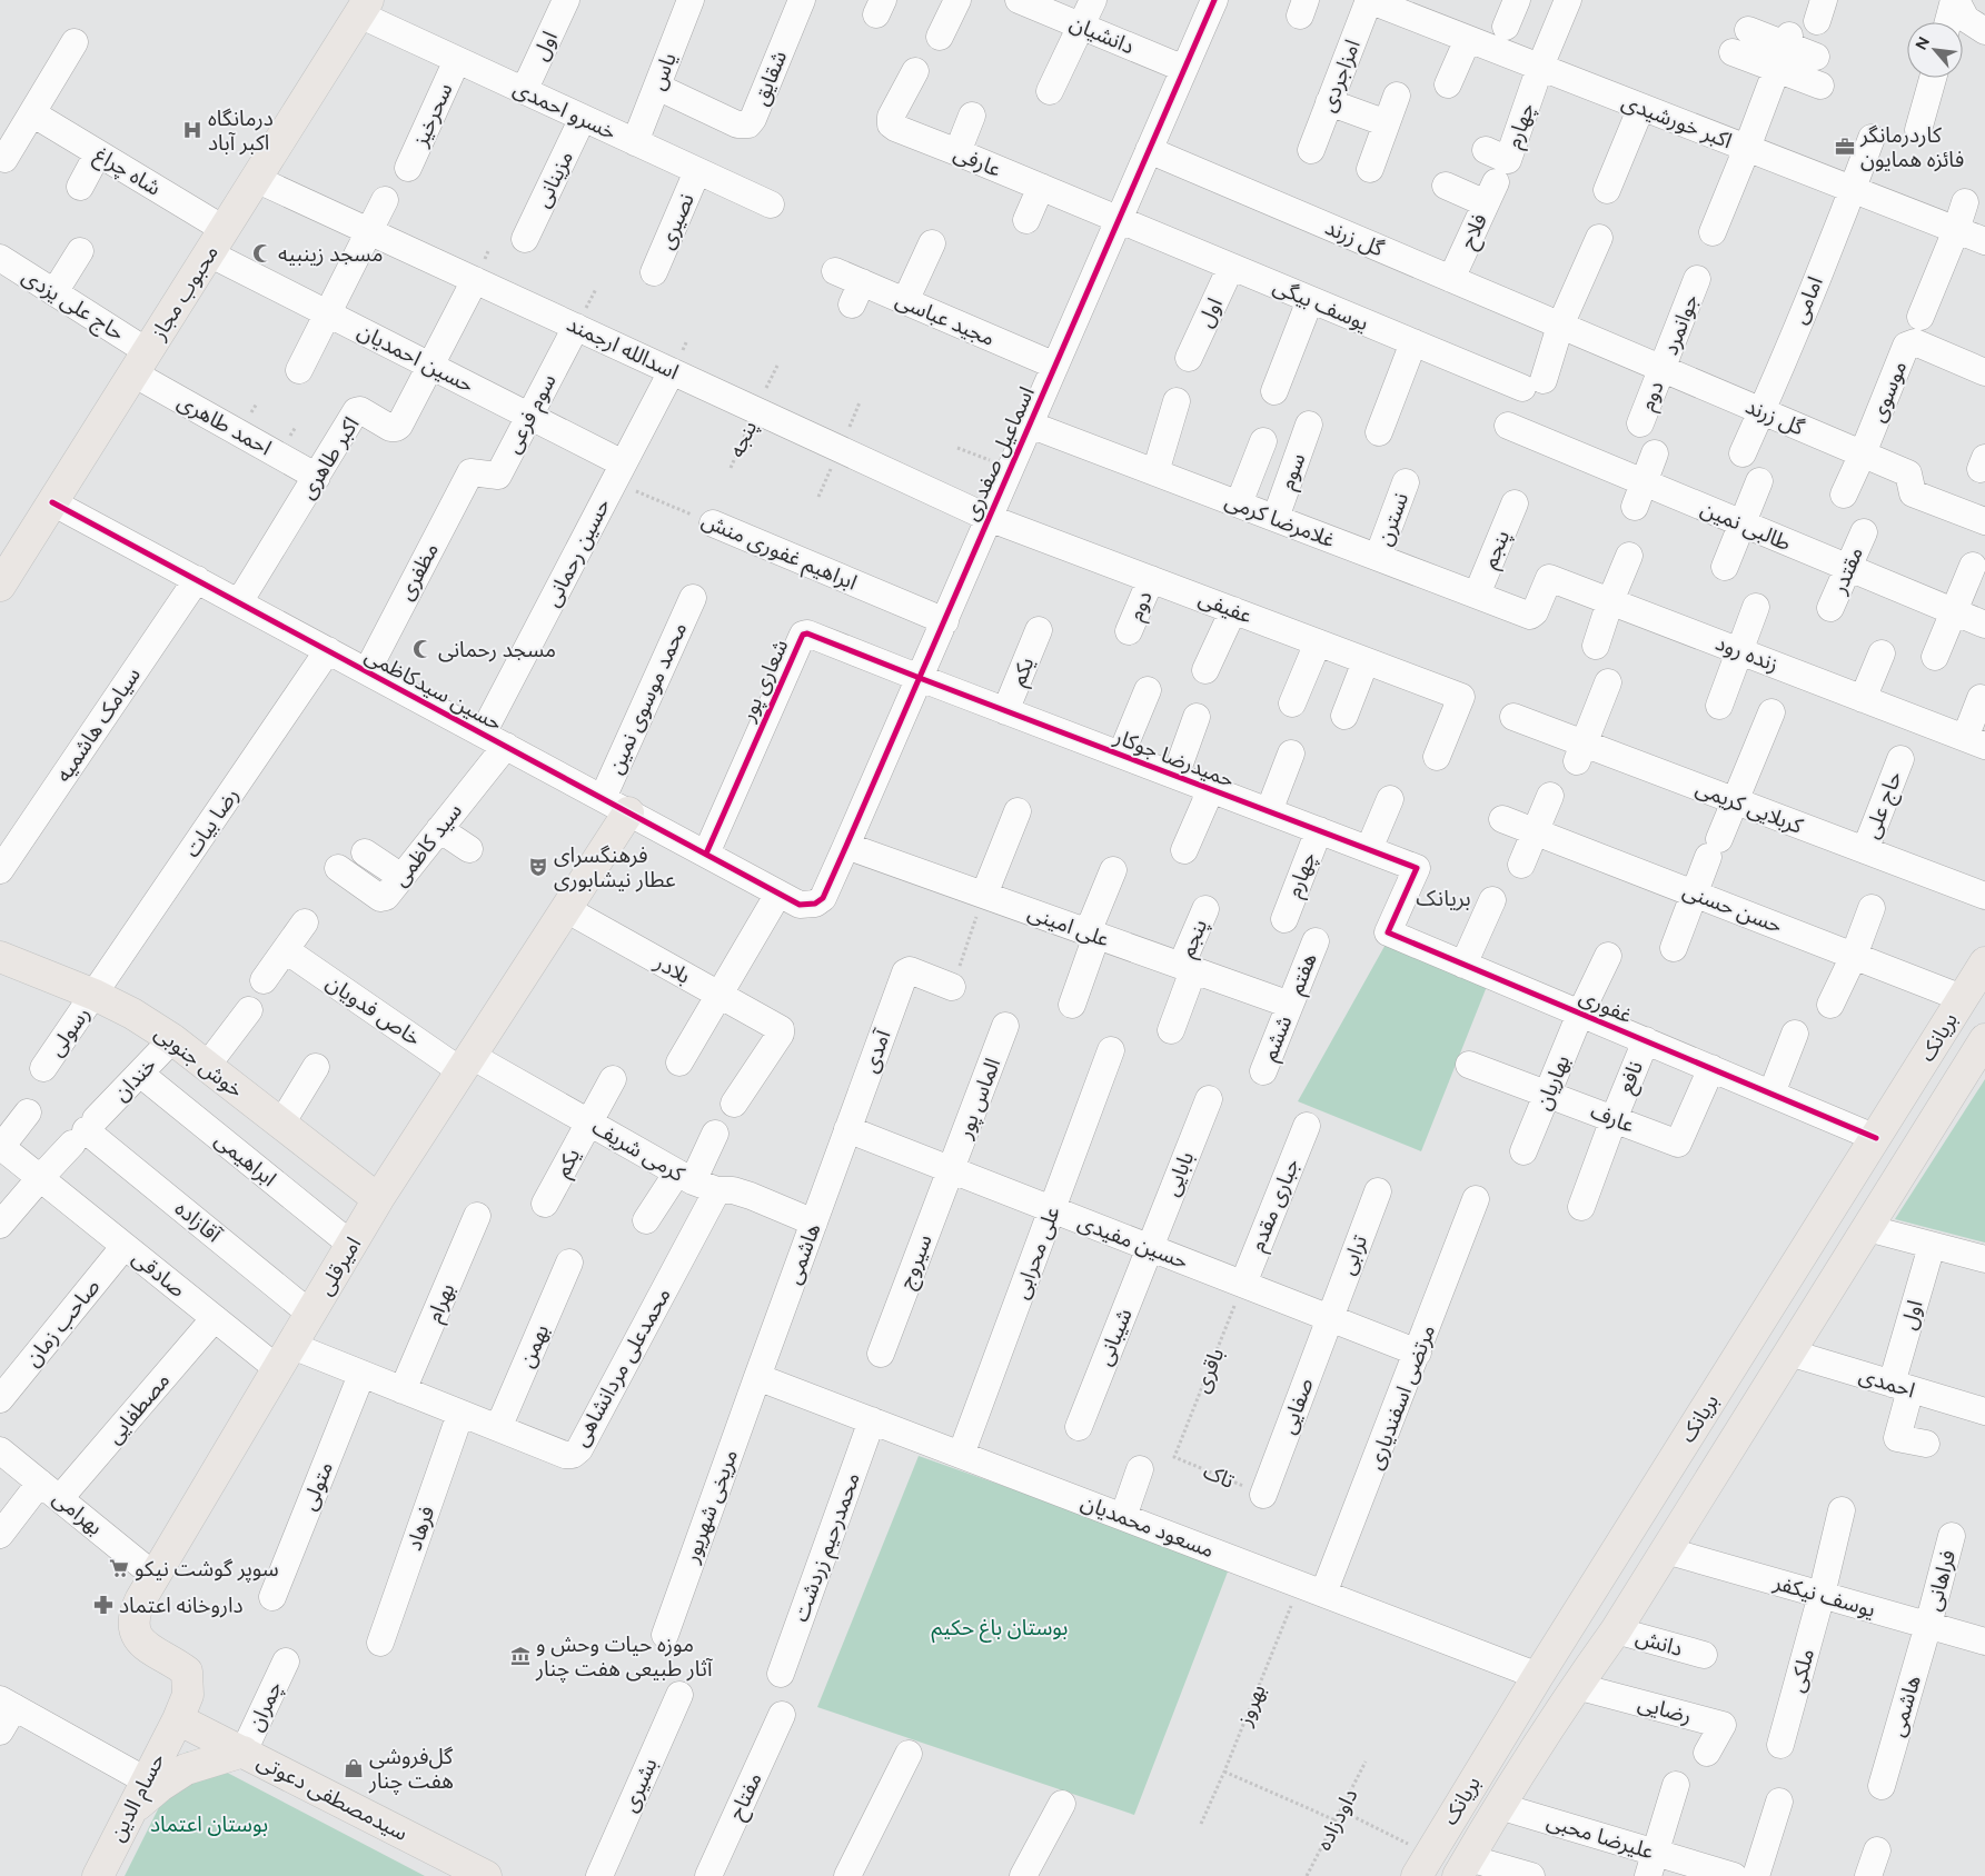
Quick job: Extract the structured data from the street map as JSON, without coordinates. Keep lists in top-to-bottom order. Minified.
{"streets":{"main road":["محبوب مجاز","بریانک","خوش جنوبی","امیرقلی","حسام الدین","سیدمصطفی دعوتی"],"street":["دانشیان","اول","یاس","امزاجردی","شقایق","خسرو احمدی","سحرخیز","اکبر خورشیدی","چهارم","عارفی","شاه چراغ","مزینانی","نصیری","فلاح","گل زرند","امامی","حاج علی یزدی","یوسف بیگی","مجید عباسی","جوانمرد","اسدالله ارجمند","حسین احمدیان","موسوی","دوم","سوم فرعی","احمد طاهری","اسماعیل صفدری","اکبر طاهری","سوم","نسترن","غلامرضا کرمی","طالبی نمین","پنجم","ابراهیم غفوری منش","حسین رحمانی","مقتدر","مظفری","عفیفی","زنده رود","یکم","شعاری پور","حسین سیدکاظمی","محمد موسوی نمین","سیامک هاشمیه","حمیدرضا جوکار","حاج علی","کربلایی کریمی","رضا بیات","سید کاظمی","حسن حسنی","علی امینی","بلادر","هفتم","غفوری","خاص فدویان","رسولی","ششم","آمدی","نافع","خندان","بهاریان","الماس پور","عارف","کرمی شریف","ابراهیمی","بابایی","جباری مقدم","آقازاده","حسین مفیدی","علی محرابی","هاشمی","ترابی","سیروج","صادقی","بهرام","صاحب زمان","شیبانی","بهمن","محمدعلی مردانشاهی","احمدی","مرتضی اسفندیاری","صفایی","مصطفایی","متولی","مریخی شهریور","بهرامی","مسعود محمدیان","فرهاد","محمدرحیم زردشت","فراهانی","یوسف نیکفر","دانش","ملکی","چمران","رضایی","بشیری","مفتاح","علیرضا محبی"],"path":["پنجه","باقری","تاک","بهروز","داودزاده"]},"crossings":[["دانشیان","اسماعیل صفدری"],["اول","خسرو احمدی"],["اول","یوسف بیگی"],["اول","احمدی"],["یاس","شقایق"],["یاس","خسرو احمدی"],["امزاجردی","اکبر خورشیدی"],["خسرو احمدی","سحرخیز"],["خسرو احمدی","مزینانی"],["خسرو احمدی","نصیری"],["خسرو احمدی","محبوب مجاز"],["اکبر خورشیدی","چهارم"],["اکبر خورشیدی","امامی"],["چهارم","حمیدرضا جوکار"],["عارفی","یوسف بیگی"],["عارفی","اسماعیل صفدری"],["شاه چراغ","محبوب مجاز"],["شاه چراغ","حسین احمدیان"],["فلاح","گل زرند"],["گل زرند","امامی"],["گل زرند","یوسف بیگی"],["گل زرند","جوانمرد"],["گل زرند","موسوی"],["گل زرند","دوم"],["گل زرند","اسماعیل صفدری"],["محبوب مجاز","حاج علی یزدی"],["محبوب مجاز","اسدالله ارجمند"],["محبوب مجاز","حسین احمدیان"],["محبوب مجاز","احمد طاهری"],["محبوب مجاز","حسین سیدکاظمی"],["حاج علی یزدی","احمد طاهری"],["یوسف بیگی","اسماعیل صفدری"],["مجید عباسی","اسماعیل صفدری"],["جوانمرد","دوم"],["اسدالله ارجمند","سوم فرعی"],["اسدالله ارجمند","پنجه"],["اسدالله ارجمند","اسماعیل صفدری"],["اسدالله ارجمند","حسین رحمانی"],["اسدالله ارجمند","عفیفی"],["حسین احمدیان","سوم فرعی"],["حسین احمدیان","اکبر طاهری"],["حسین احمدیان","ابراهیم غفوری منش"],["حسین احمدیان","حسین رحمانی"],["دوم","عفیفی"],["سوم فرعی","مظفری"],["احمد طاهری","اکبر طاهری"],["اسماعیل صفدری","غلامرضا کرمی"],["اسماعیل صفدری","ابراهیم غفوری منش"],["اسماعیل صفدری","عفیفی"],["اسماعیل صفدری","شعاری پور"],["اسماعیل صفدری","حسین سیدکاظمی"],["اسماعیل صفدری","حمیدرضا جوکار"],["اسماعیل صفدری","علی امینی"],["اکبر طاهری","حسین سیدکاظمی"],["سوم","غلامرضا کرمی"],["نسترن","غلامرضا کرمی"],["غلامرضا کرمی","پنجم"],["غلامرضا کرمی","زنده رود"],["طالبی نمین","مقتدر"],["پنجم","علی امینی"],["ابراهیم غفوری منش","حسین رحمانی"],["حسین رحمانی","حسین سیدکاظمی"],["مظفری","حسین سیدکاظمی"],["یکم","حمیدرضا جوکار"],["یکم","کرمی شریف"],["شعاری پور","حسین سیدکاظمی"],["شعاری پور","حمیدرضا جوکار"],["حسین سیدکاظمی","محمد موسوی نمین"],["حسین سیدکاظمی","سیامک هاشمیه"],["حسین سیدکاظمی","رضا بیات"],["حسین سیدکاظمی","سید کاظمی"],["حسین سیدکاظمی","امیرقلی"],["محمد موسوی نمین","امیرقلی"],["حمیدرضا جوکار","غفوری"],["حاج علی","کربلایی کریمی"],["رضا بیات","رسولی"],["رضا بیات","خوش جنوبی"],["حسن حسنی","بریانک"],["علی امینی","هفتم"],["علی امینی","ششم"],["بلادر","امیرقلی"],["هفتم","ششم"],["غفوری","بریانک"],["غفوری","نافع"],["غفوری","بهاریان"],["غفوری","عارف"],["خاص فدویان","کرمی شریف"],["خاص فدویان","امیرقلی"],["رسولی","خوش جنوبی"],["بریانک","احمدی"],["بریانک","مسعود محمدیان"],["بریانک","یوسف نیکفر"],["بریانک","دانش"],["بریانک","رضایی"],["بریانک","علیرضا محبی"],["آمدی","حسین مفیدی"],["آمدی","هاشمی"],["خوش جنوبی","خندان"],["خوش جنوبی","امیرقلی"],["نافع","عارف"],["خندان","ابراهیمی"],["خندان","آقازاده"],["خندان","صادقی"],["بهاریان","عارف"],["الماس پور","حسین مفیدی"],["الماس پور","سیروج"],["کرمی شریف","هاشمی"],["کرمی شریف","امیرقلی"],["کرمی شریف","محمدعلی مردانشاهی"],["ابراهیمی","امیرقلی"],["بابایی","حسین مفیدی"],["بابایی","شیبانی"],["جباری مقدم","حسین مفیدی"],["جباری مقدم","باقری"],["آقازاده","امیرقلی"],["حسین مفیدی","علی محرابی"],["حسین مفیدی","هاشمی"],["حسین مفیدی","ترابی"],["حسین مفیدی","سیروج"],["حسین مفیدی","شیبانی"],["حسین مفیدی","باقری"],["حسین مفیدی","مرتضی اسفندیاری"],["حسین مفیدی","صفایی"],["علی محرابی","مسعود محمدیان"],["هاشمی","مریخی شهریور"],["هاشمی","مسعود محمدیان"],["هاشمی","فراهانی"],["هاشمی","یوسف نیکفر"],["ترابی","صفایی"],["امیرقلی","صادقی"],["امیرقلی","محمدعلی مردانشاهی"],["امیرقلی","بهرامی"],["امیرقلی","حسام الدین"],["امیرقلی","سیدمصطفی دعوتی"],["صادقی","صاحب زمان"],["صادقی","محمدعلی مردانشاهی"],["صادقی","مصطفایی"],["بهرام","محمدعلی مردانشاهی"],["بهمن","محمدعلی مردانشاهی"],["محمدعلی مردانشاهی","متولی"],["محمدعلی مردانشاهی","فرهاد"],["باقری","تاک"],["مرتضی اسفندیاری","مسعود محمدیان"],["صفایی","تاک"],["مصطفایی","بهرامی"],["مریخی شهریور","مسعود محمدیان"],["مسعود محمدیان","محمدرحیم زردشت"],["مسعود محمدیان","بهروز"],["فراهانی","یوسف نیکفر"],["یوسف نیکفر","ملکی"],["چمران","سیدمصطفی دعوتی"],["حسام الدین","سیدمصطفی دعوتی"]],"districts":["بریانک"],"parks":["بوستان باغ حکیم","بوستان اعتماد"],"places":{"hospital":["درمانگاه اکبر آباد"],"office":["کاردرمانگر فائزه همایون"],"mosque":["مسجد زینبیه","مسجد رحمانی"],"theatre":["فرهنگسرای عطار نیشابوری"],"supermarket":["سوپر گوشت نیکو"],"pharmacy":["داروخانه اعتماد"],"museum":["موزه حیات وحش و آثار طبیعی هفت چنار"],"shop":["گل‌فروشی هفت چنار"]},"north":"top left"}
